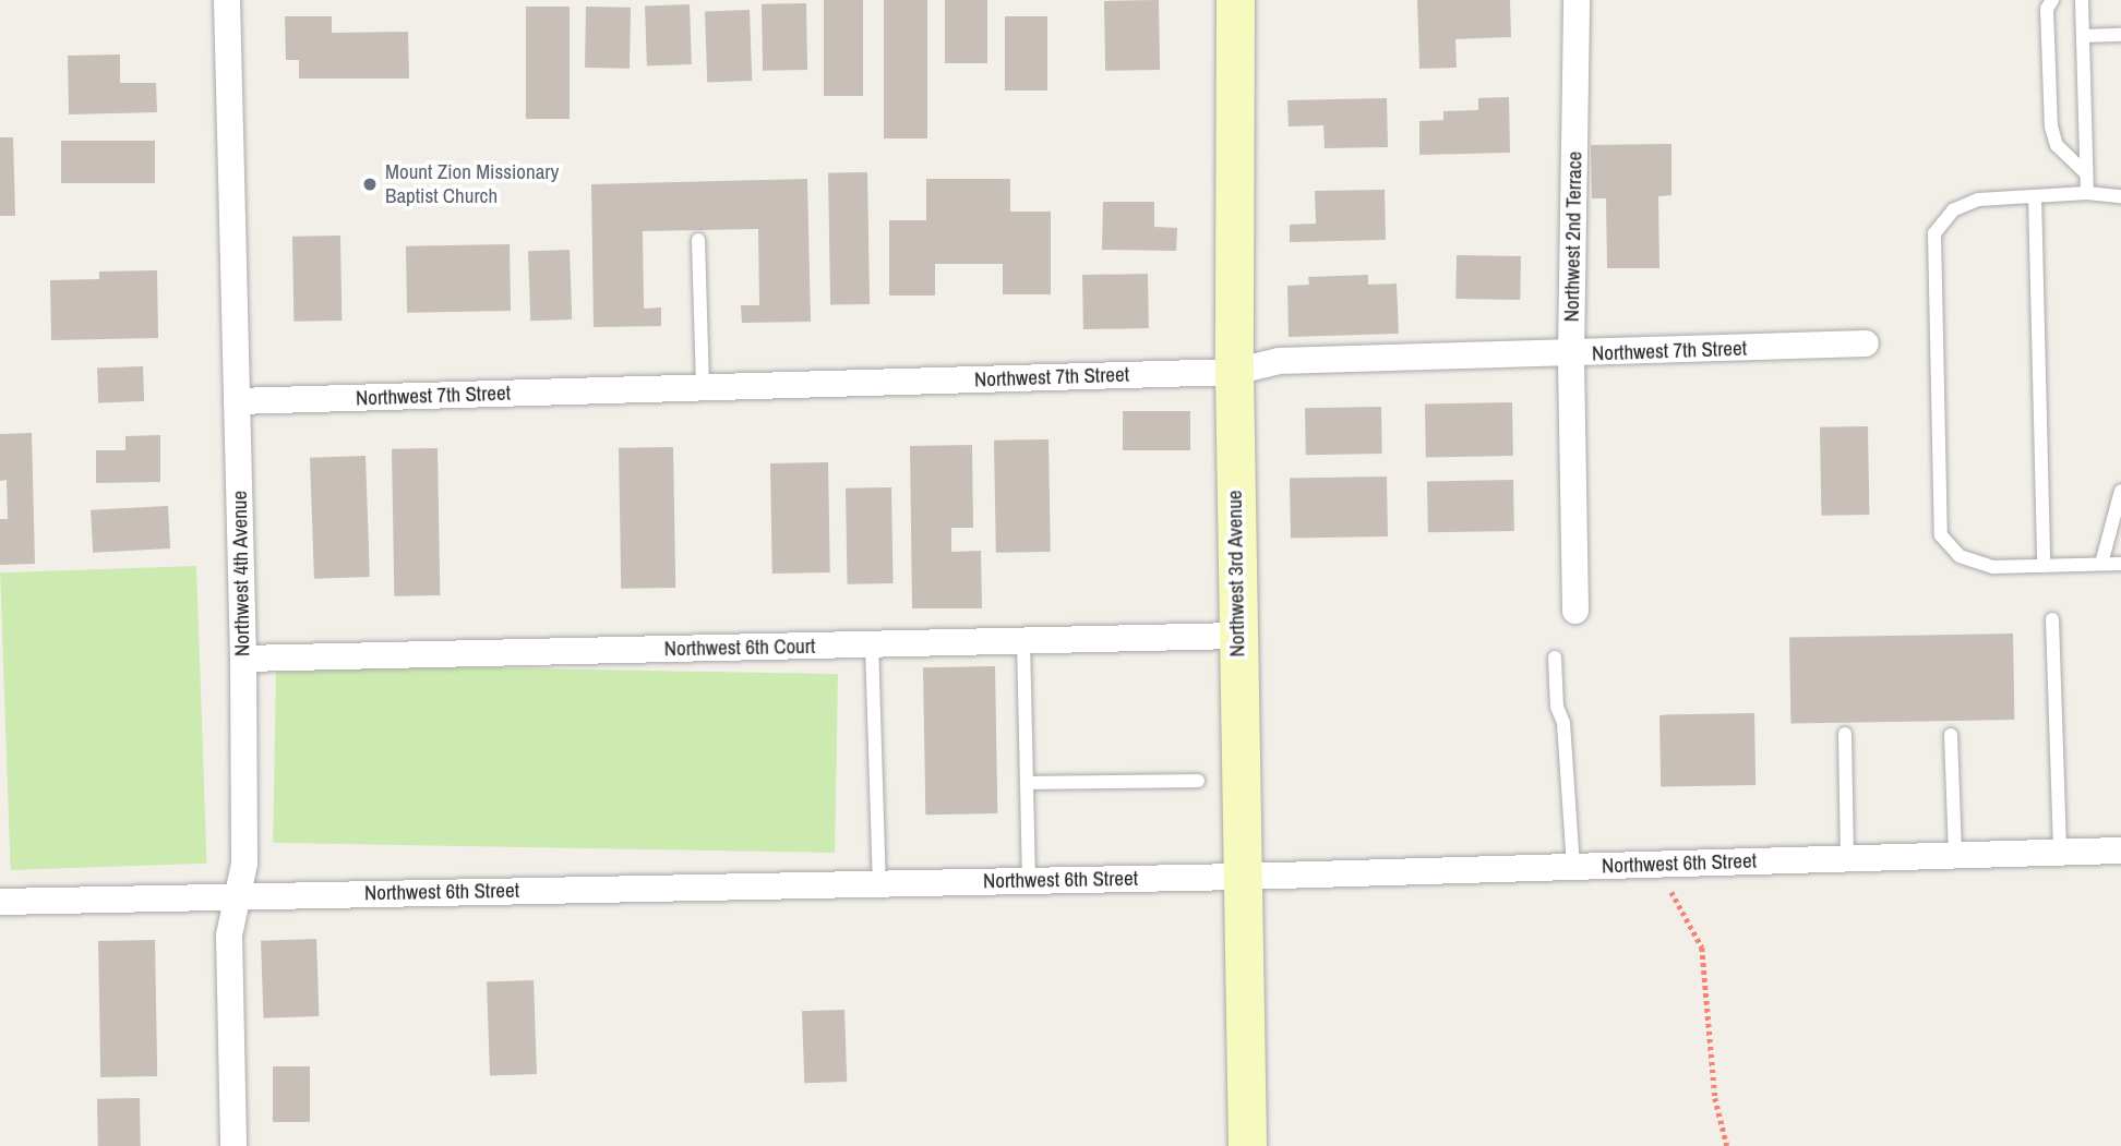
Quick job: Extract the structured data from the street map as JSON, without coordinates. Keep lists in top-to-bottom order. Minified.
{"streets":{"street":["Northwest 2nd Terrace","Northwest 7th Street","Northwest 4th Avenue","Northwest 3rd Avenue","Northwest 6th Court","Northwest 6th Street"]},"crossings":[["Northwest 2nd Terrace","Northwest 7th Street"],["Northwest 7th Street","Northwest 4th Avenue"],["Northwest 7th Street","Northwest 3rd Avenue"],["Northwest 4th Avenue","Northwest 6th Court"],["Northwest 4th Avenue","Northwest 6th Street"],["Northwest 3rd Avenue","Northwest 6th Court"],["Northwest 3rd Avenue","Northwest 6th Street"]],"places":["Mount Zion Missionary Baptist Church"]}
